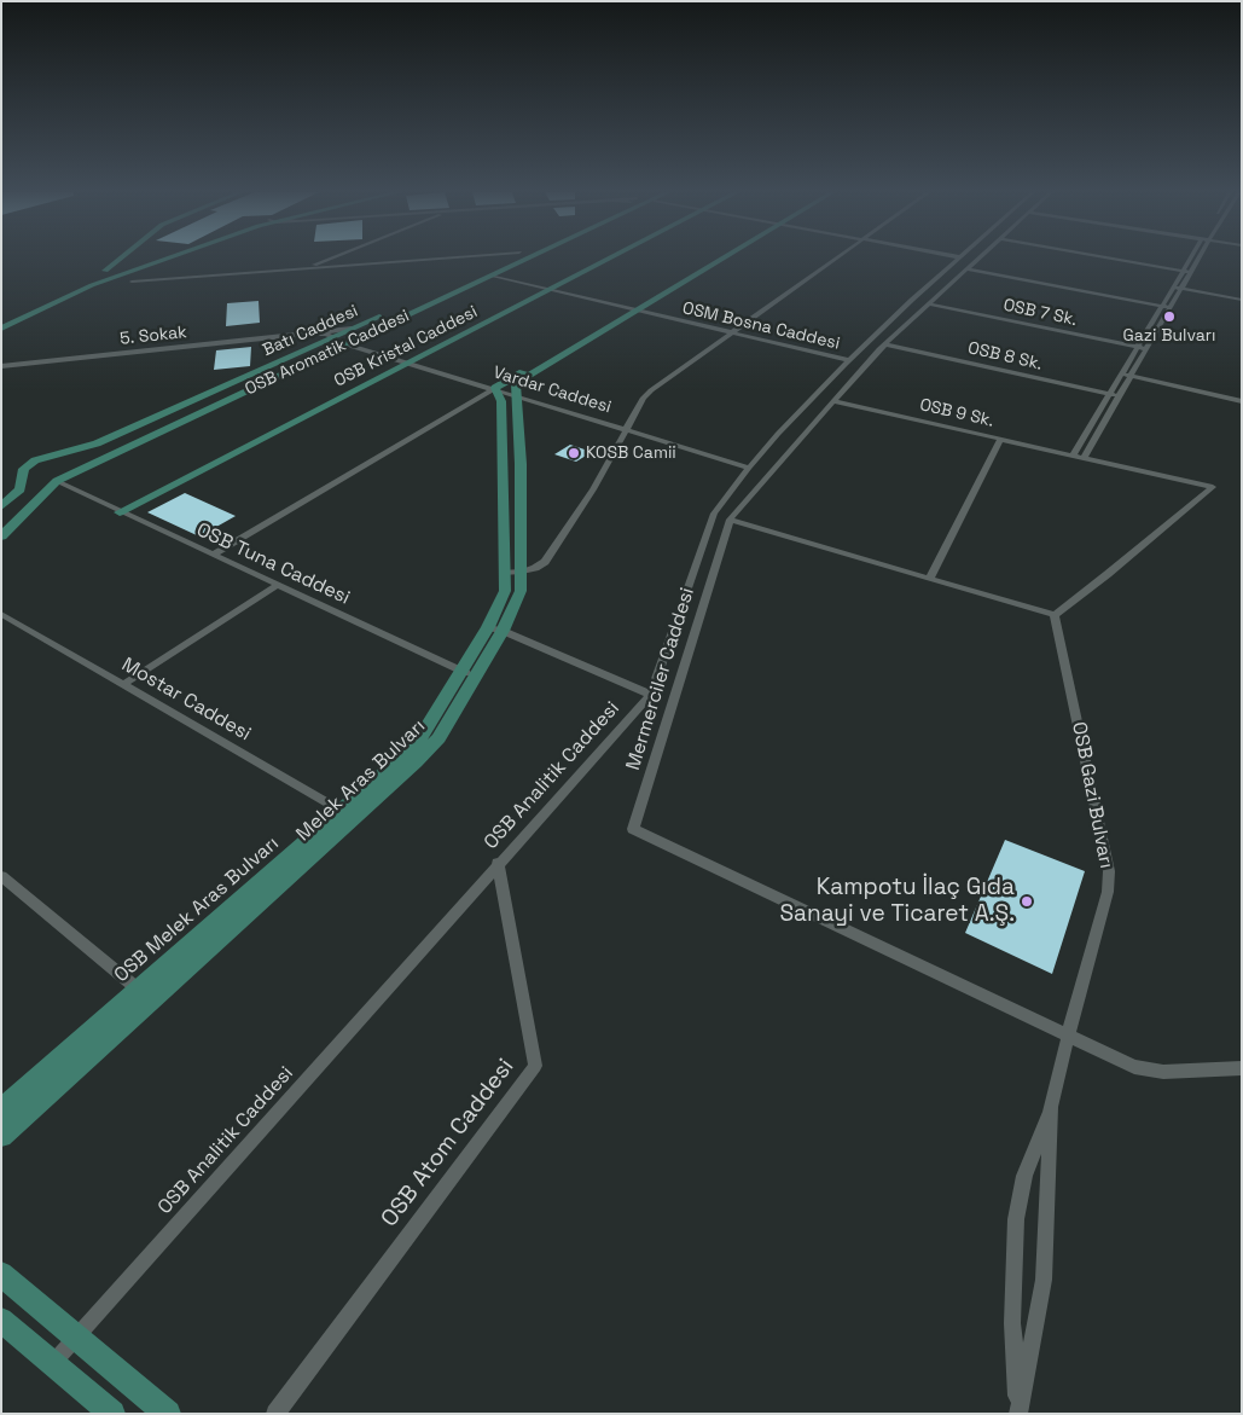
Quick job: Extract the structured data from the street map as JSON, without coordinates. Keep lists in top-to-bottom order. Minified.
{"streets":{"street":["OSB 7 Sk.","OSM Bosna Caddesi","Batı Caddesi","5. Sokak","OSB Kristal Caddesi","OSB Aromatik Caddesi","OSB 8 Sk.","Vardar Caddesi","OSB 9 Sk.","OSB Tuna Caddesi","Mermerciler Caddesi","Mostar Caddesi","OSB Analitik Caddesi","Melek Aras Bulvarı","OSB Gazi Bulvarı","OSB Melek Aras Bulvarı","OSB Atom Caddesi"]},"crossings":[["OSB 7 Sk.","Mermerciler Caddesi"],["OSM Bosna Caddesi","OSB Kristal Caddesi"],["OSM Bosna Caddesi","OSB Aromatik Caddesi"],["OSM Bosna Caddesi","OSB Analitik Caddesi"],["Batı Caddesi","5. Sokak"],["OSB Kristal Caddesi","Vardar Caddesi"],["OSB Kristal Caddesi","OSB Tuna Caddesi"],["OSB Aromatik Caddesi","Vardar Caddesi"],["OSB Aromatik Caddesi","OSB Tuna Caddesi"],["OSB 8 Sk.","Mermerciler Caddesi"],["Vardar Caddesi","OSB Analitik Caddesi"],["Vardar Caddesi","Melek Aras Bulvarı"],["OSB 9 Sk.","Mermerciler Caddesi"],["OSB Tuna Caddesi","Melek Aras Bulvarı"],["Mermerciler Caddesi","OSB Gazi Bulvarı"],["Mostar Caddesi","Melek Aras Bulvarı"],["Mostar Caddesi","OSB Melek Aras Bulvarı"],["OSB Analitik Caddesi","OSB Atom Caddesi"],["Melek Aras Bulvarı","OSB Melek Aras Bulvarı"]],"places":["Gazi Bulvarı","KOSB Camii","Kampotu İlaç Gıda Sanayi ve Ticaret A.Ş."]}
